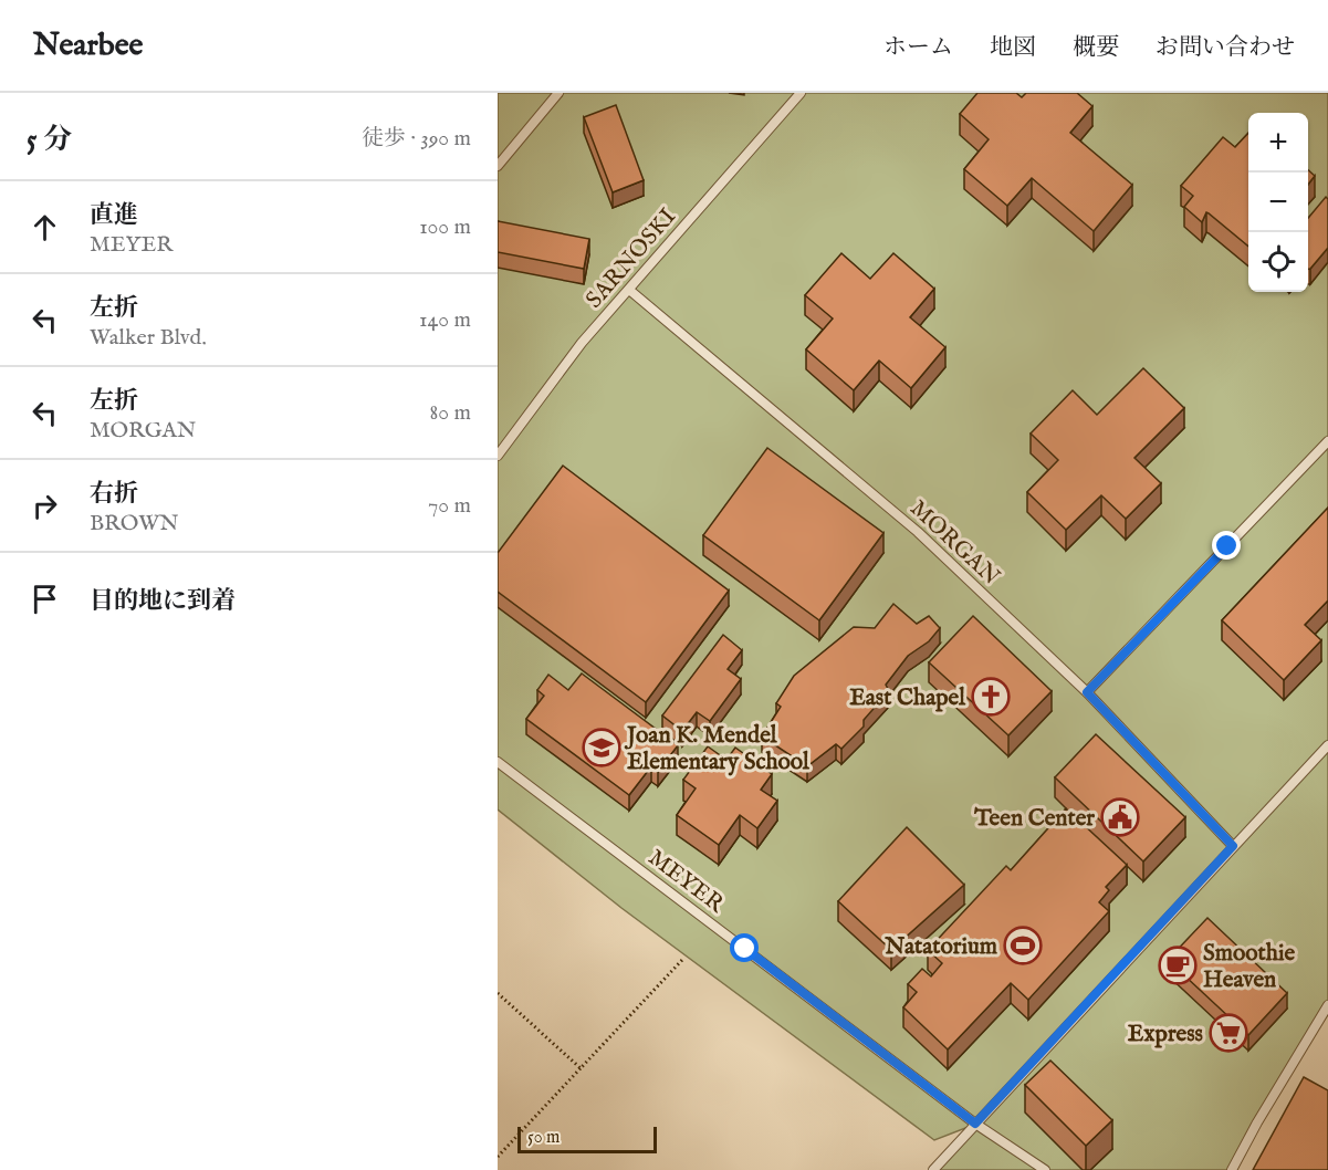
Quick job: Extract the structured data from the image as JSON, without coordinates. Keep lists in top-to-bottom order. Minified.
{"streets":{"lane":["SARNOSKI","MORGAN","MEYER"]},"crossings":[["SARNOSKI","MORGAN"]],"places":{"church":["East Chapel"],"school or university":["Joan K. Mendel Elementary School"],"public building":["Teen Center"],"sports":["Natatorium"],"cafe":["Smoothie Heaven"],"supermarket":["Express"]},"scale_bar":"50 m","page":{"header":"Nearbee","nav":["ホーム","地図","概要","お問い合わせ"],"heading":["5 分","徒歩 · 390 m"],"map_buttons":["+","−"],"list":[["直進","MEYER","100 m"],["左折","Walker Blvd.","140 m"],["左折","MORGAN","80 m"],["右折","BROWN","70 m"],"目的地に到着"],"scale":"50 m"}}
